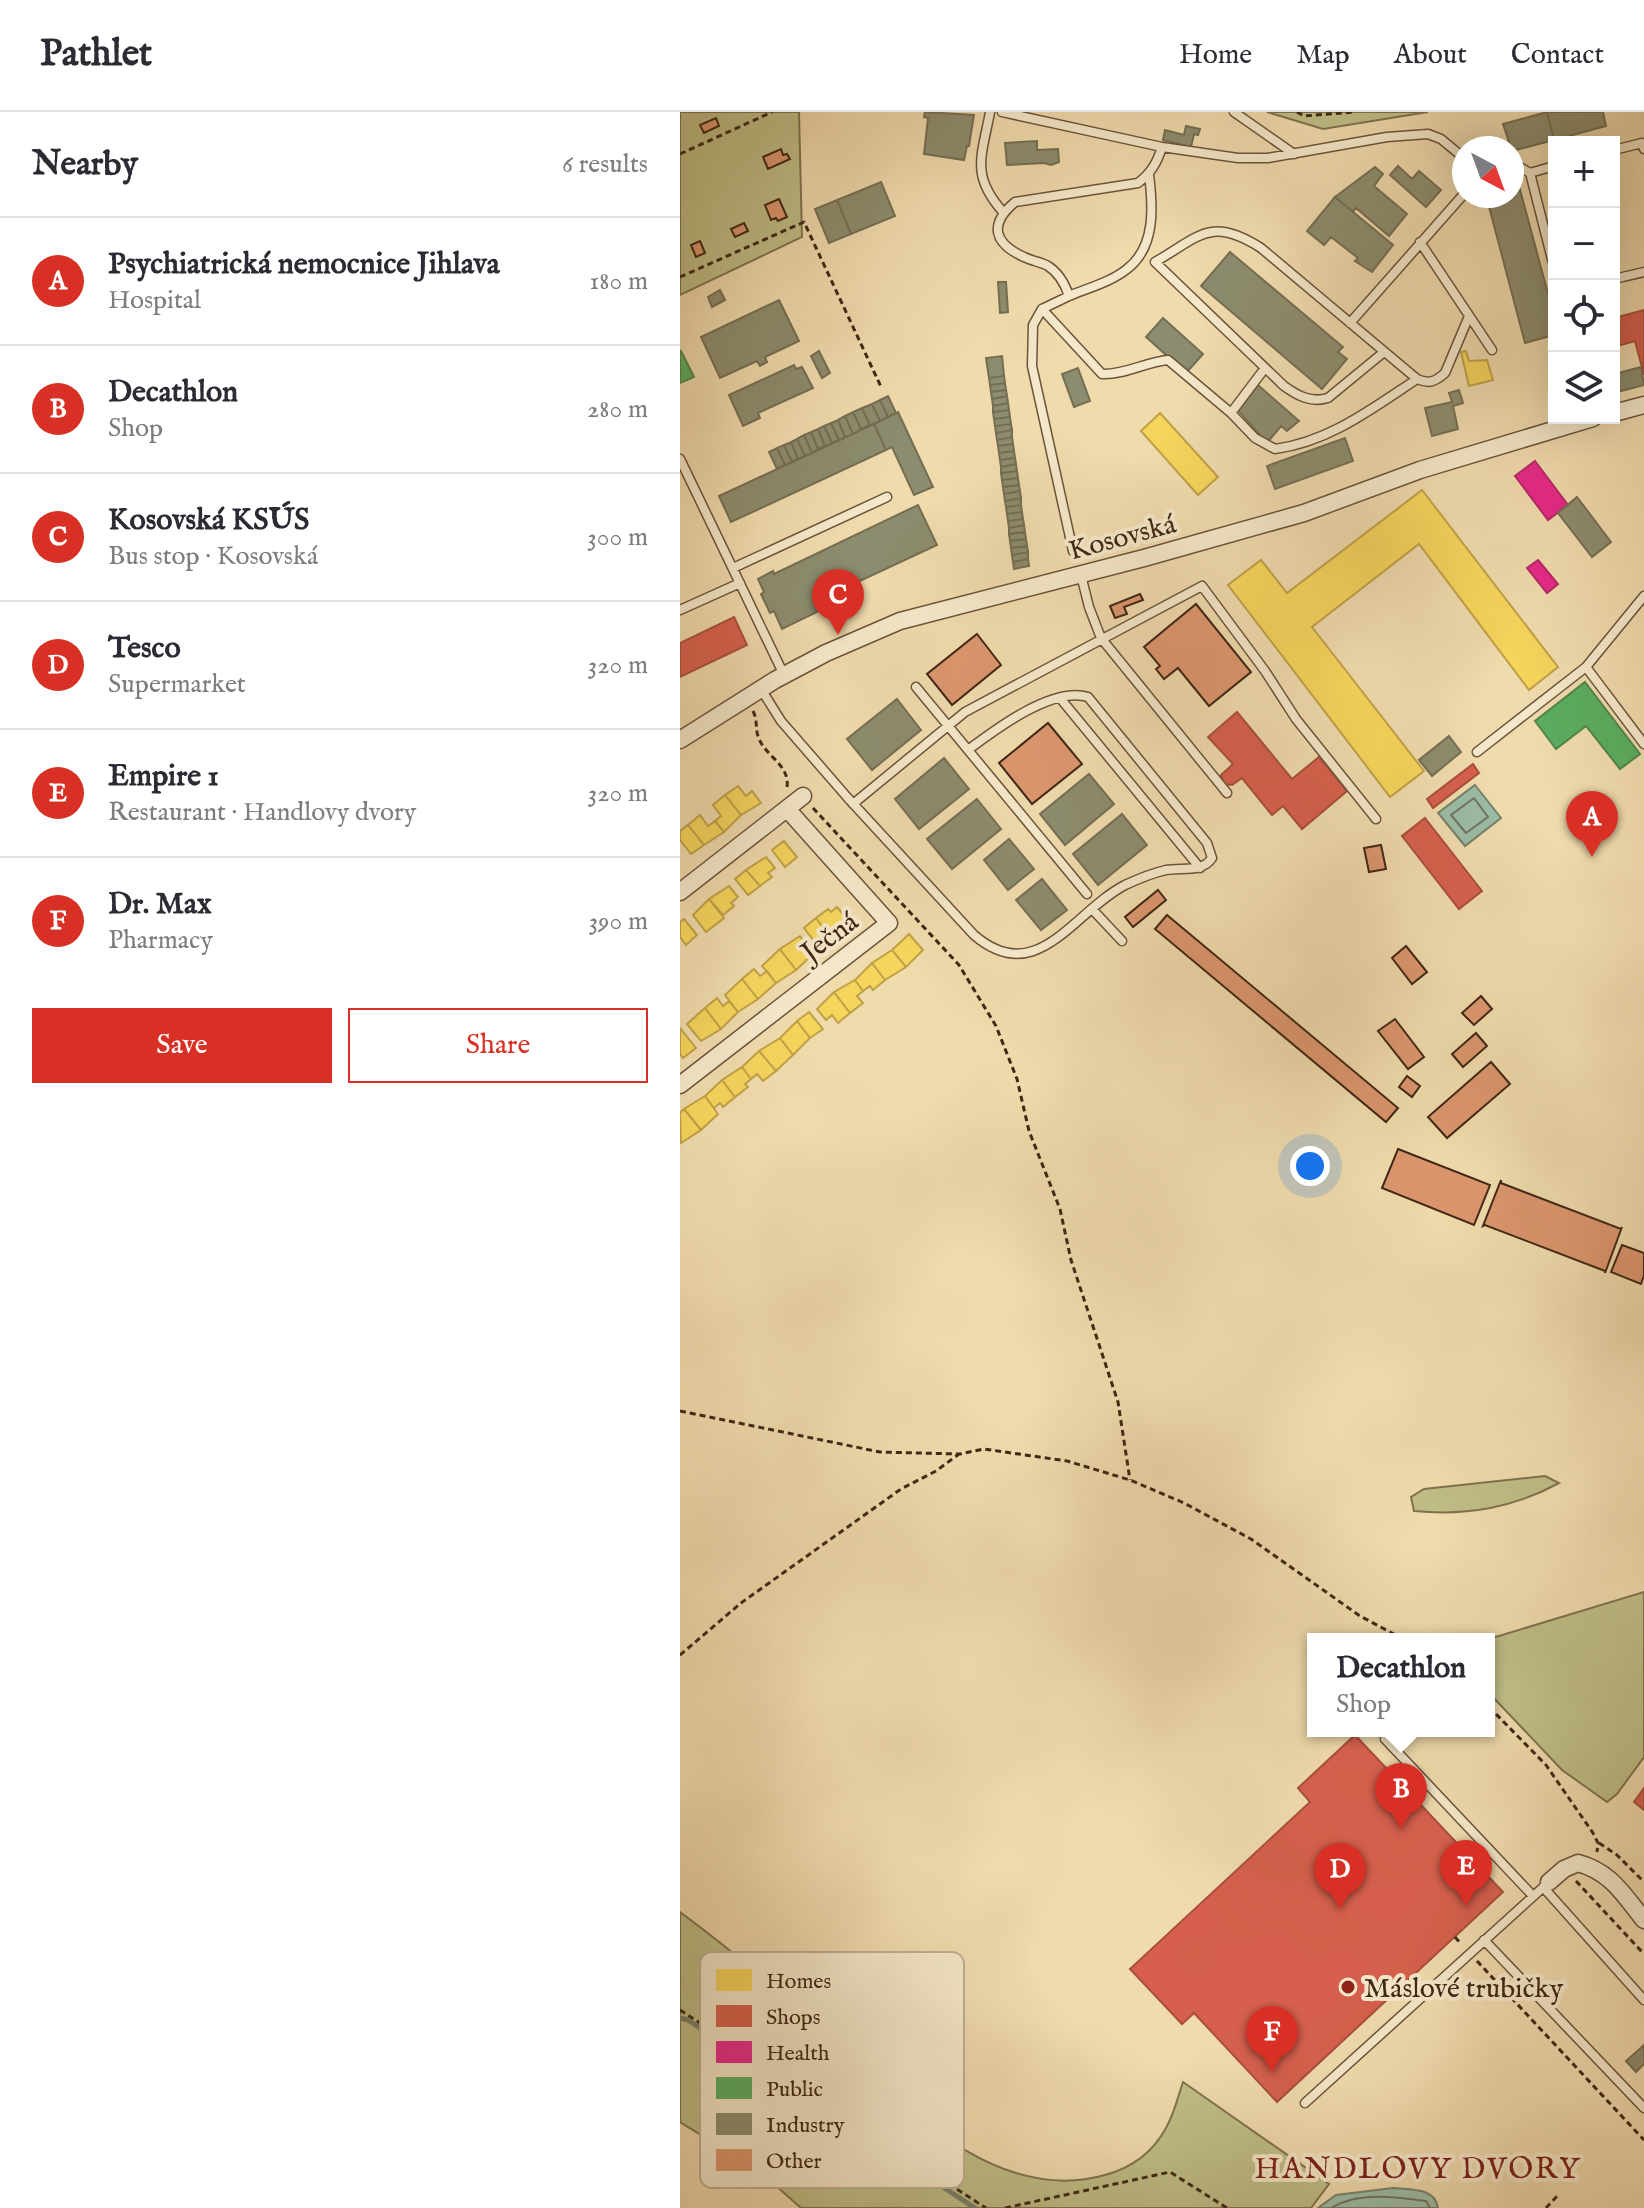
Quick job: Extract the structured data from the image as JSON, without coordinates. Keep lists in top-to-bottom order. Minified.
{"streets":{"street":["Kosovská","Ječná"]},"districts":["HANDLOVY DVORY"],"places":["Máslové trubičky"],"legend":["Homes","Shops","Health","Public","Industry","Other"],"north":"bottom right","page":{"header":"Pathlet","nav":["Home","Map","About","Contact"],"heading":["Nearby","6 results"],"map_buttons":["+","−"],"list":[{"mark":"A","name":"Psychiatrická nemocnice Jihlava","note":"Hospital","value":"180 m"},{"mark":"B","name":"Decathlon","note":"Shop","value":"280 m"},{"mark":"C","name":"Kosovská KSÚS","note":"Bus stop · Kosovská","value":"300 m"},{"mark":"D","name":"Tesco","note":"Supermarket","value":"320 m"},{"mark":"E","name":"Empire 1","note":"Restaurant · Handlovy dvory","value":"320 m"},{"mark":"F","name":"Dr. Max","note":"Pharmacy","value":"390 m"}],"pins":["C","A","B","E","D","F"],"buttons":["Save","Share"],"popup":["Decathlon","Shop"]}}
